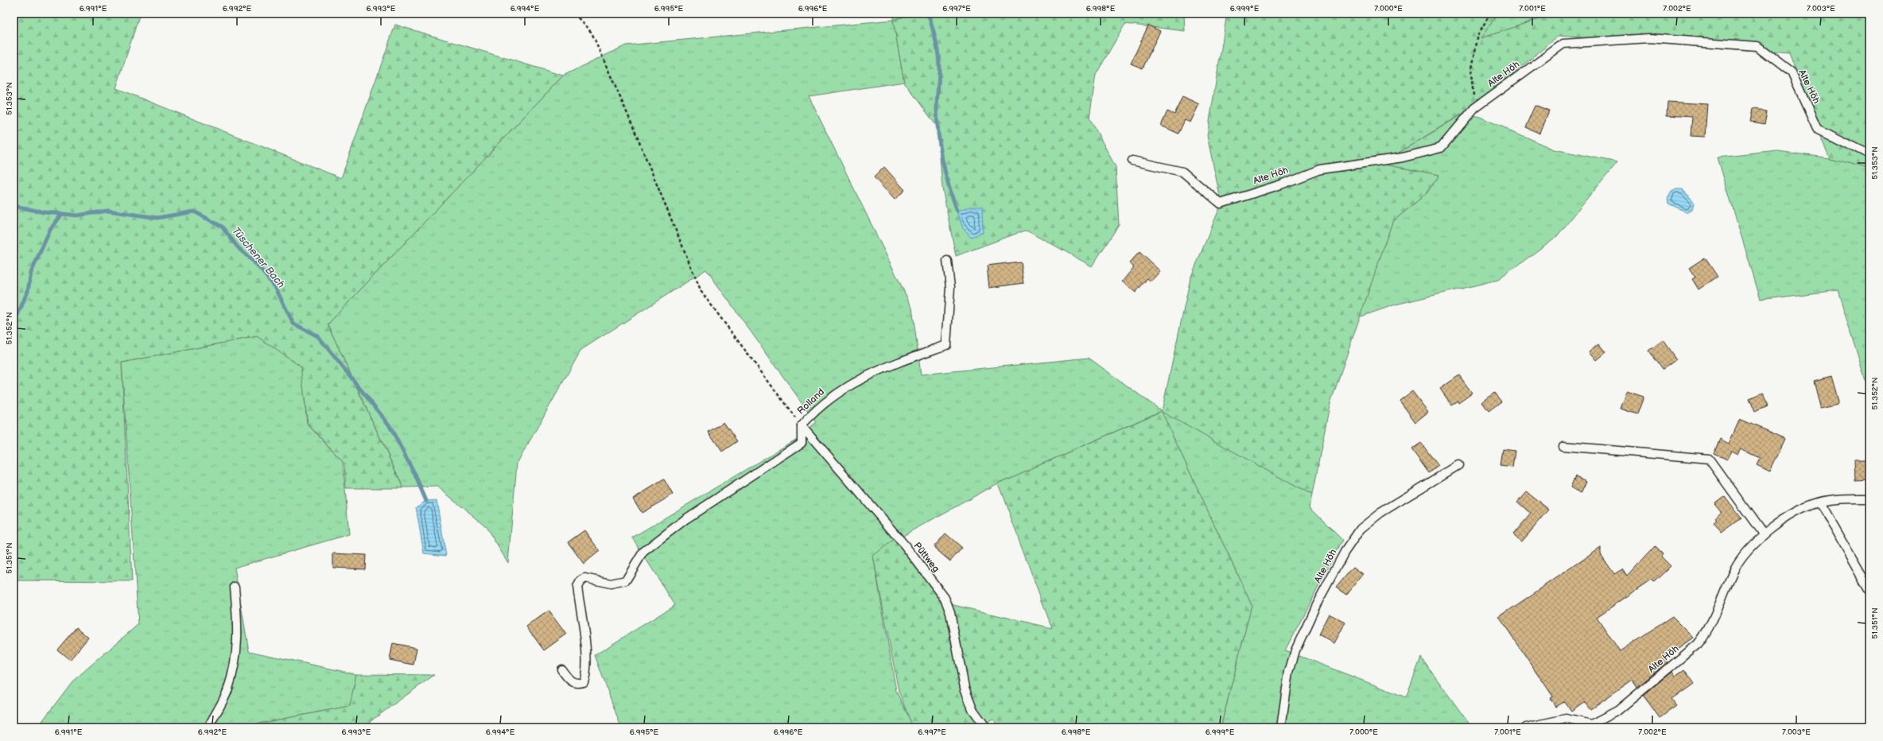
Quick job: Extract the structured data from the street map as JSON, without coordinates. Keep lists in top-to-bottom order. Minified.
{"streets":{"lane":["Alte Höh","Rolland","Püttweg"]},"crossings":[["Rolland","Püttweg"]],"water":["Tüschener Bach"],"coordinates":["6.991°E","6.992°E","6.993°E","6.994°E","6.995°E","6.996°E","6.997°E","6.998°E","6.999°E","7.000°E","7.001°E","7.002°E","7.003°E","51.353°N","51.352°N","51.351°N"]}
